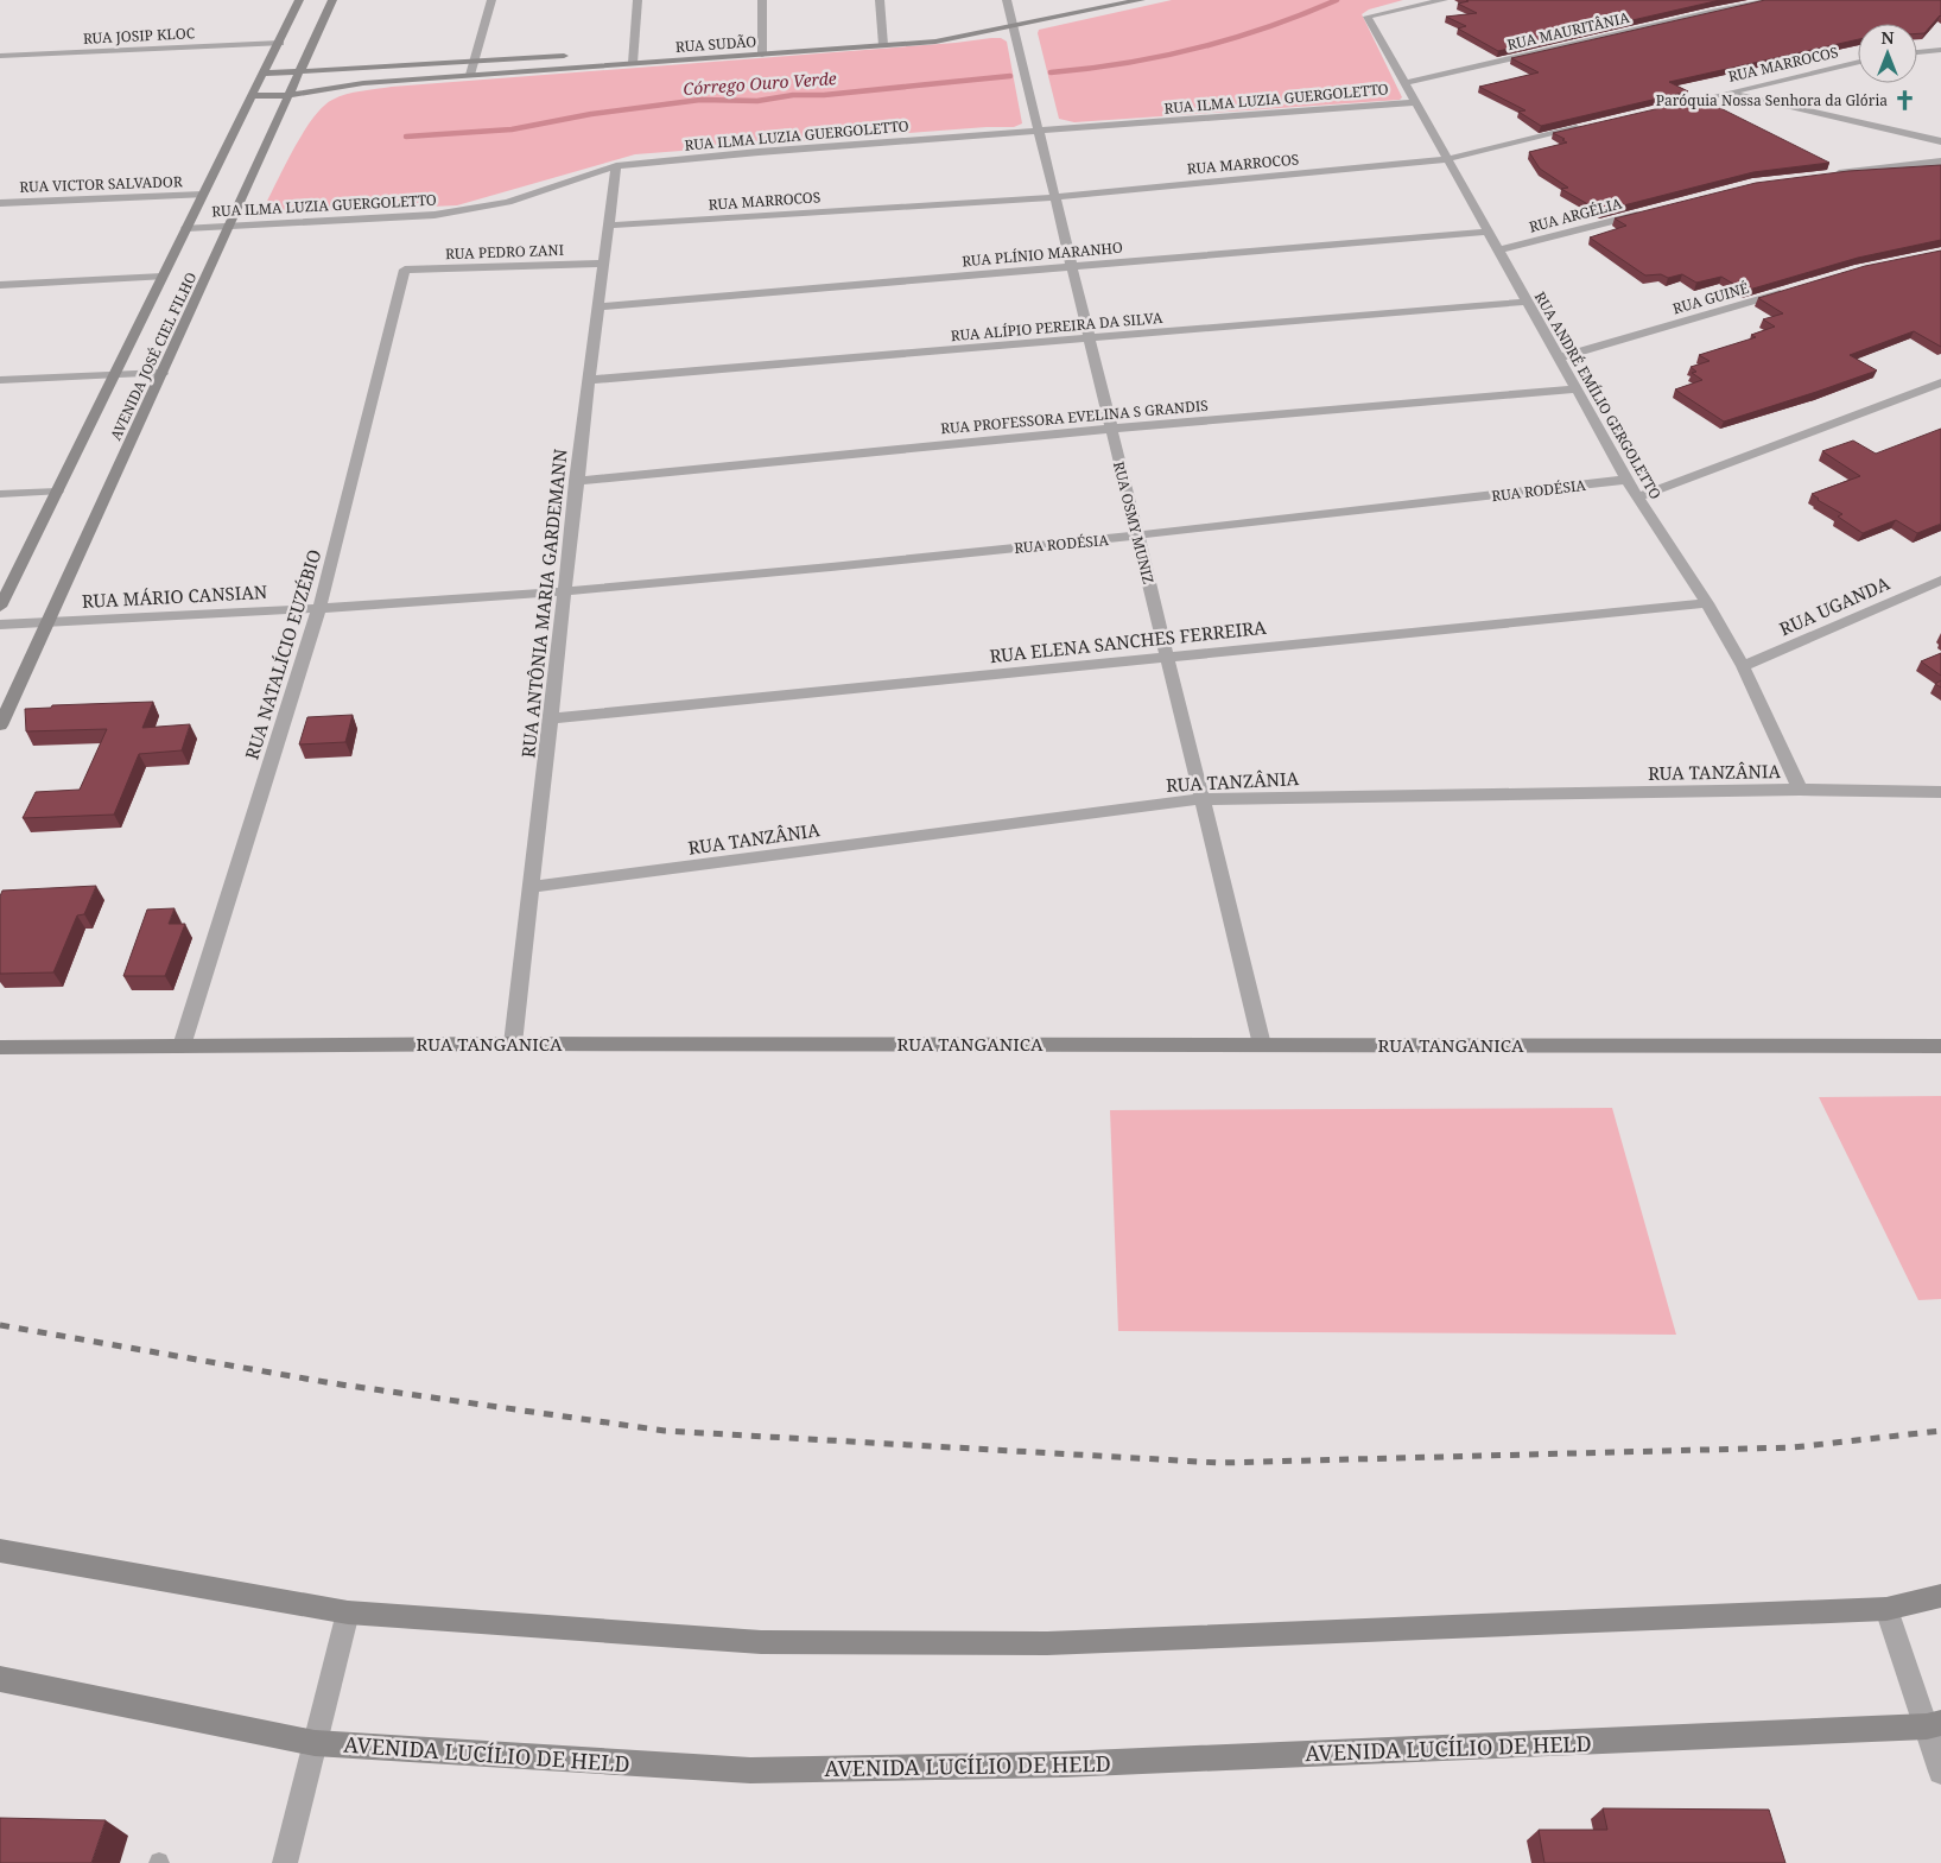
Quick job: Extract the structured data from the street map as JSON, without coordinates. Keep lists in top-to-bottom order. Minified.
{"streets":{"street":["RUA MAURITÂNIA","RUA JOSIP KLOC","RUA SUDÃO","RUA MARROCOS","RUA ILMA LUZIA GUERGOLETTO","RUA VICTOR SALVADOR","RUA ARGÉLIA","RUA PEDRO ZANI","RUA PLÍNIO MARANHO","RUA GUINÉ","RUA ALÍPIO PEREIRA DA SILVA","AVENIDA JOSÉ CIEL FILHO","RUA ANDRÉ EMÍLIO GERGOLETTO","RUA PROFESSORA EVELINA S GRANDIS","RUA RODÉSIA","RUA OSMY MUNIZ","RUA MÁRIO CANSIAN","RUA ANTÔNIA MARIA GARDEMANN","RUA UGANDA","RUA ELENA SANCHES FERREIRA","RUA NATALÍCIO EUZÉBIO","RUA TANZÂNIA","RUA TANGANICA","AVENIDA LUCÍLIO DE HELD"]},"crossings":[["RUA MAURITÂNIA","RUA ANDRÉ EMÍLIO GERGOLETTO"],["RUA JOSIP KLOC","AVENIDA JOSÉ CIEL FILHO"],["RUA SUDÃO","AVENIDA JOSÉ CIEL FILHO"],["RUA SUDÃO","RUA OSMY MUNIZ"],["RUA MARROCOS","RUA ANDRÉ EMÍLIO GERGOLETTO"],["RUA MARROCOS","RUA OSMY MUNIZ"],["RUA MARROCOS","RUA ANTÔNIA MARIA GARDEMANN"],["RUA ILMA LUZIA GUERGOLETTO","AVENIDA JOSÉ CIEL FILHO"],["RUA ILMA LUZIA GUERGOLETTO","RUA ANDRÉ EMÍLIO GERGOLETTO"],["RUA ILMA LUZIA GUERGOLETTO","RUA OSMY MUNIZ"],["RUA ILMA LUZIA GUERGOLETTO","RUA ANTÔNIA MARIA GARDEMANN"],["RUA VICTOR SALVADOR","AVENIDA JOSÉ CIEL FILHO"],["RUA ARGÉLIA","RUA ANDRÉ EMÍLIO GERGOLETTO"],["RUA PEDRO ZANI","RUA ANTÔNIA MARIA GARDEMANN"],["RUA PEDRO ZANI","RUA NATALÍCIO EUZÉBIO"],["RUA PLÍNIO MARANHO","RUA ANDRÉ EMÍLIO GERGOLETTO"],["RUA PLÍNIO MARANHO","RUA OSMY MUNIZ"],["RUA PLÍNIO MARANHO","RUA ANTÔNIA MARIA GARDEMANN"],["RUA GUINÉ","RUA ANDRÉ EMÍLIO GERGOLETTO"],["RUA ALÍPIO PEREIRA DA SILVA","RUA ANDRÉ EMÍLIO GERGOLETTO"],["RUA ALÍPIO PEREIRA DA SILVA","RUA OSMY MUNIZ"],["RUA ALÍPIO PEREIRA DA SILVA","RUA ANTÔNIA MARIA GARDEMANN"],["AVENIDA JOSÉ CIEL FILHO","RUA MÁRIO CANSIAN"],["RUA ANDRÉ EMÍLIO GERGOLETTO","RUA PROFESSORA EVELINA S GRANDIS"],["RUA ANDRÉ EMÍLIO GERGOLETTO","RUA RODÉSIA"],["RUA ANDRÉ EMÍLIO GERGOLETTO","RUA UGANDA"],["RUA ANDRÉ EMÍLIO GERGOLETTO","RUA ELENA SANCHES FERREIRA"],["RUA ANDRÉ EMÍLIO GERGOLETTO","RUA TANZÂNIA"],["RUA PROFESSORA EVELINA S GRANDIS","RUA OSMY MUNIZ"],["RUA PROFESSORA EVELINA S GRANDIS","RUA ANTÔNIA MARIA GARDEMANN"],["RUA RODÉSIA","RUA OSMY MUNIZ"],["RUA RODÉSIA","RUA MÁRIO CANSIAN"],["RUA RODÉSIA","RUA ANTÔNIA MARIA GARDEMANN"],["RUA OSMY MUNIZ","RUA ELENA SANCHES FERREIRA"],["RUA OSMY MUNIZ","RUA TANZÂNIA"],["RUA OSMY MUNIZ","RUA TANGANICA"],["RUA MÁRIO CANSIAN","RUA ANTÔNIA MARIA GARDEMANN"],["RUA MÁRIO CANSIAN","RUA NATALÍCIO EUZÉBIO"],["RUA ANTÔNIA MARIA GARDEMANN","RUA ELENA SANCHES FERREIRA"],["RUA ANTÔNIA MARIA GARDEMANN","RUA TANZÂNIA"],["RUA ANTÔNIA MARIA GARDEMANN","RUA TANGANICA"],["RUA NATALÍCIO EUZÉBIO","RUA TANGANICA"]],"water":["Córrego Ouro Verde"],"places":{"church":["Paróquia Nossa Senhora da Glória"]},"north":"top"}
